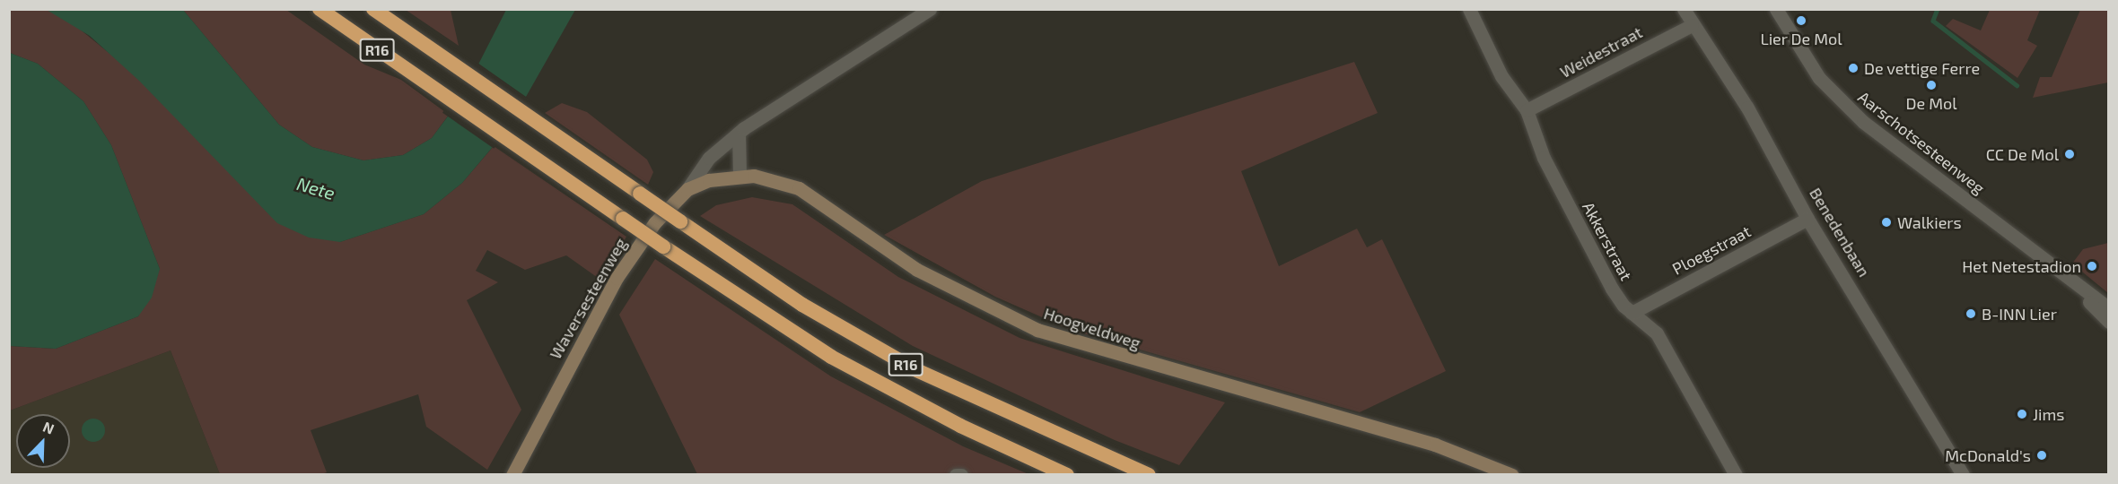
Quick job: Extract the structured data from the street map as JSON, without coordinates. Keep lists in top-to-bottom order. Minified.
{"streets":{"highway":["R16"],"main road":["Waversesteenweg","Hoogveldweg"],"street":["Weidestraat","Aarschotsesteenweg","Benedenbaan","Akkerstraat","Ploegstraat"]},"crossings":[["Weidestraat","Benedenbaan"],["Weidestraat","Akkerstraat"],["Benedenbaan","Ploegstraat"],["Akkerstraat","Ploegstraat"],["Waversesteenweg","Hoogveldweg"]],"water":["Nete"],"places":["Lier De Mol","De vettige Ferre","De Mol","CC De Mol","Walkiers","Het Netestadion","B-INN Lier","Jims","McDonald's"],"north":"top right"}
